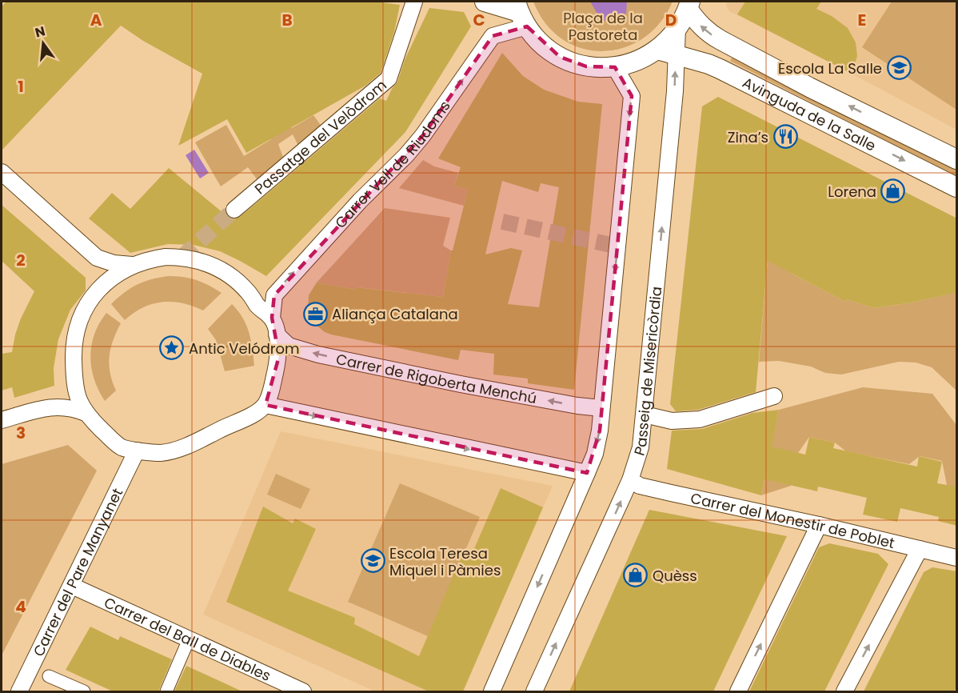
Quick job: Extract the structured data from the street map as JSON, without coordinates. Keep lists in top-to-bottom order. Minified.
{"streets":{"street":["Avinguda de la Salle","Passatge del Velòdrom","Carrer Vell de Riudoms","Passeig de Misericòrdia","Carrer de Rigoberta Menchú","Carrer del Monestir de Poblet","Carrer del Pare Manyanet","Carrer del Ball de Diables"]},"crossings":[["Avinguda de la Salle","Passeig de Misericòrdia"],["Passeig de Misericòrdia","Carrer del Monestir de Poblet"],["Carrer del Pare Manyanet","Carrer del Ball de Diables"]],"one_way":["Carrer Vell de Riudoms"],"parks":["Plaça de la Pastoreta"],"places":{"school or university":["Escola La Salle","Escola Teresa Miquel i Pàmies"],"restaurant":["Zina’s"],"shop":["Lorena","Quèss"],"office":["Aliança Catalana"],"place":["Antic Velódrom"]},"north":"top","grid":{"columns":["A","B","C","D","E"],"rows":["1","2","3","4"]}}
